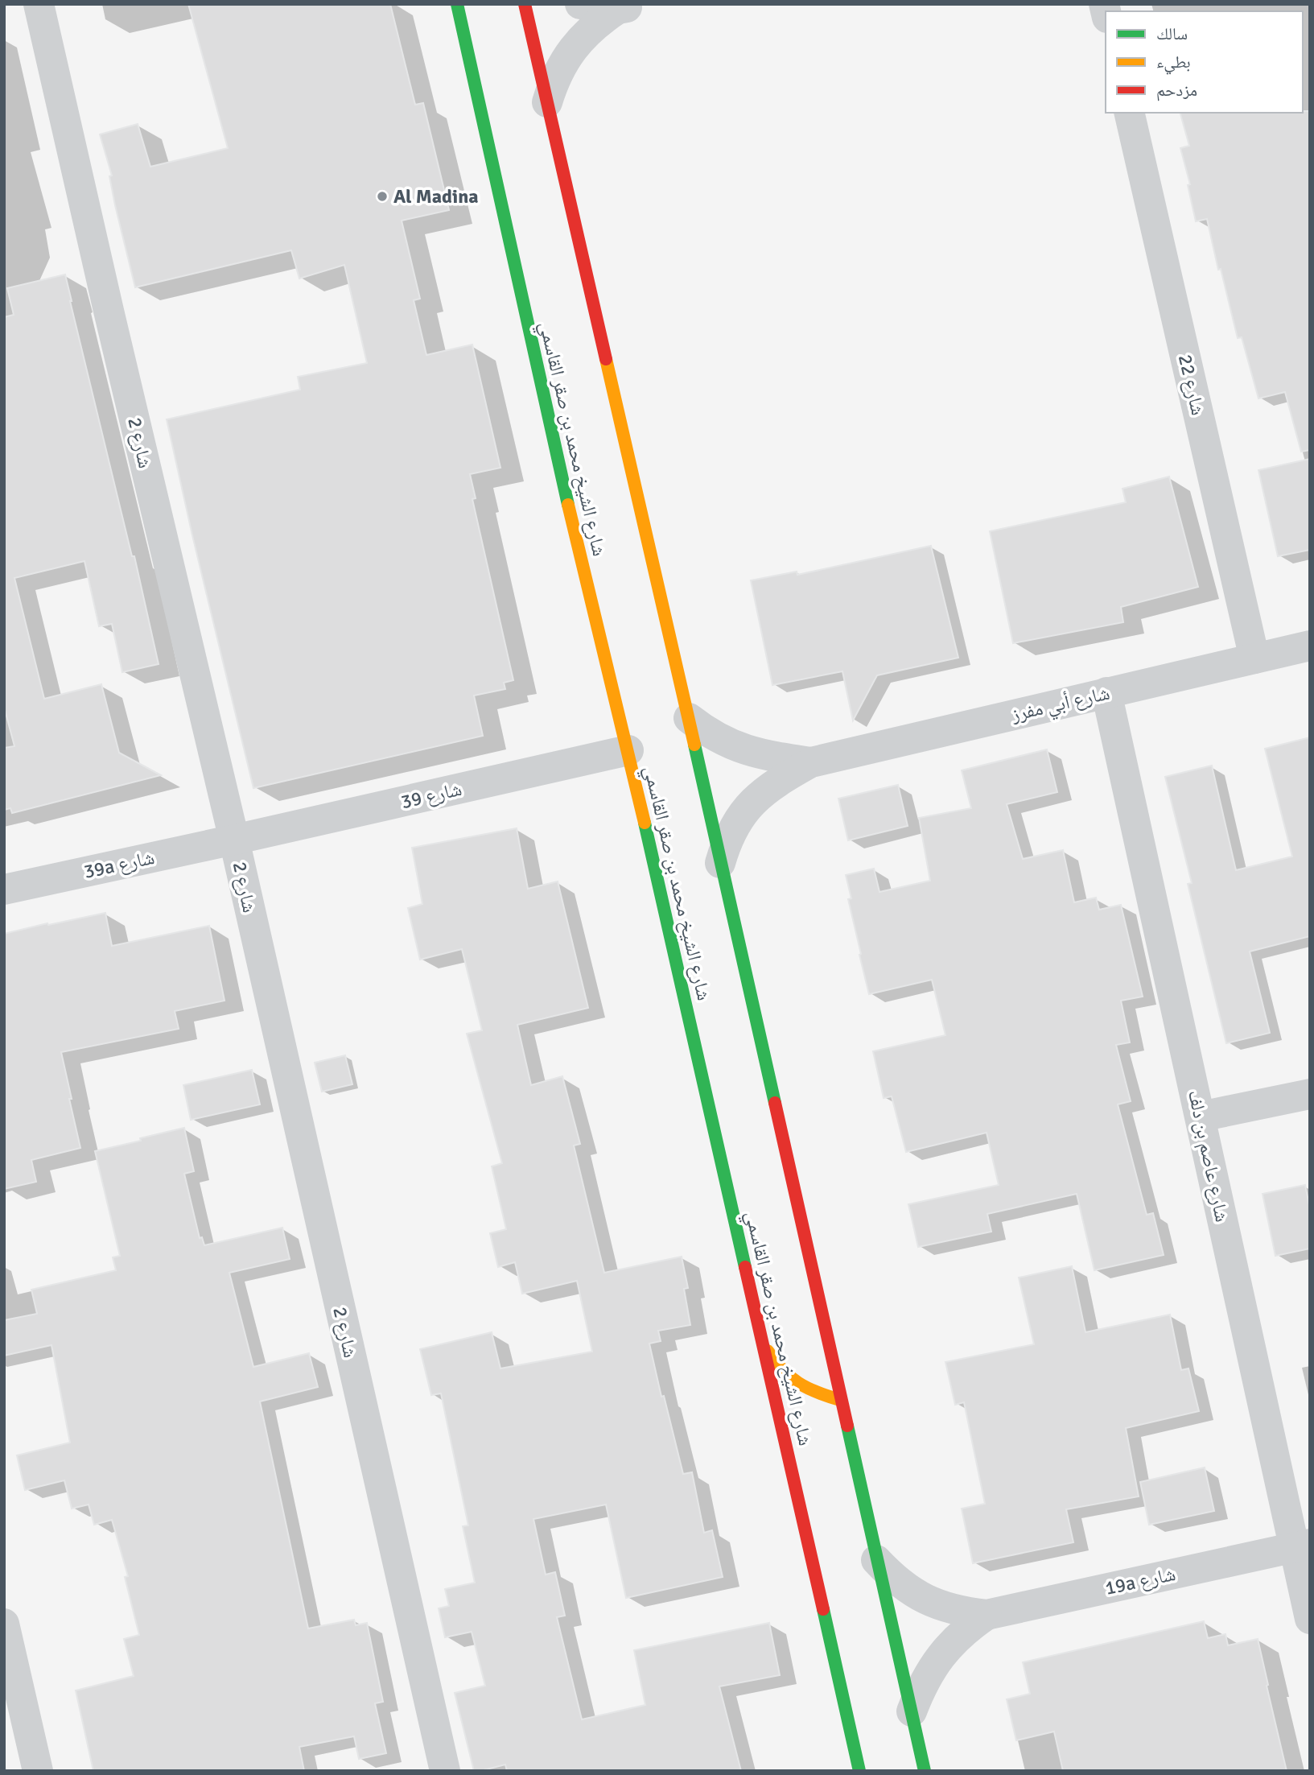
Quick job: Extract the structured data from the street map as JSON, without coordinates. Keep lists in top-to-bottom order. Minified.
{"streets":{"main road":["شارع الشيخ محمد بن صقر القاسمي"],"street":["شارع 22","شارع 2","شارع أبي مفرز","شارع 39","39a شارع","شارع عاصم بن دلف","19a شارع"]},"crossings":[["شارع 22","شارع أبي مفرز"],["شارع الشيخ محمد بن صقر القاسمي","شارع 39"],["شارع 2","شارع 39"],["شارع 2","39a شارع"],["شارع أبي مفرز","شارع عاصم بن دلف"],["شارع 39","39a شارع"],["شارع عاصم بن دلف","19a شارع"]],"places":["Al Madina"],"legend":["سالك","بطيء","مزدحم"]}
